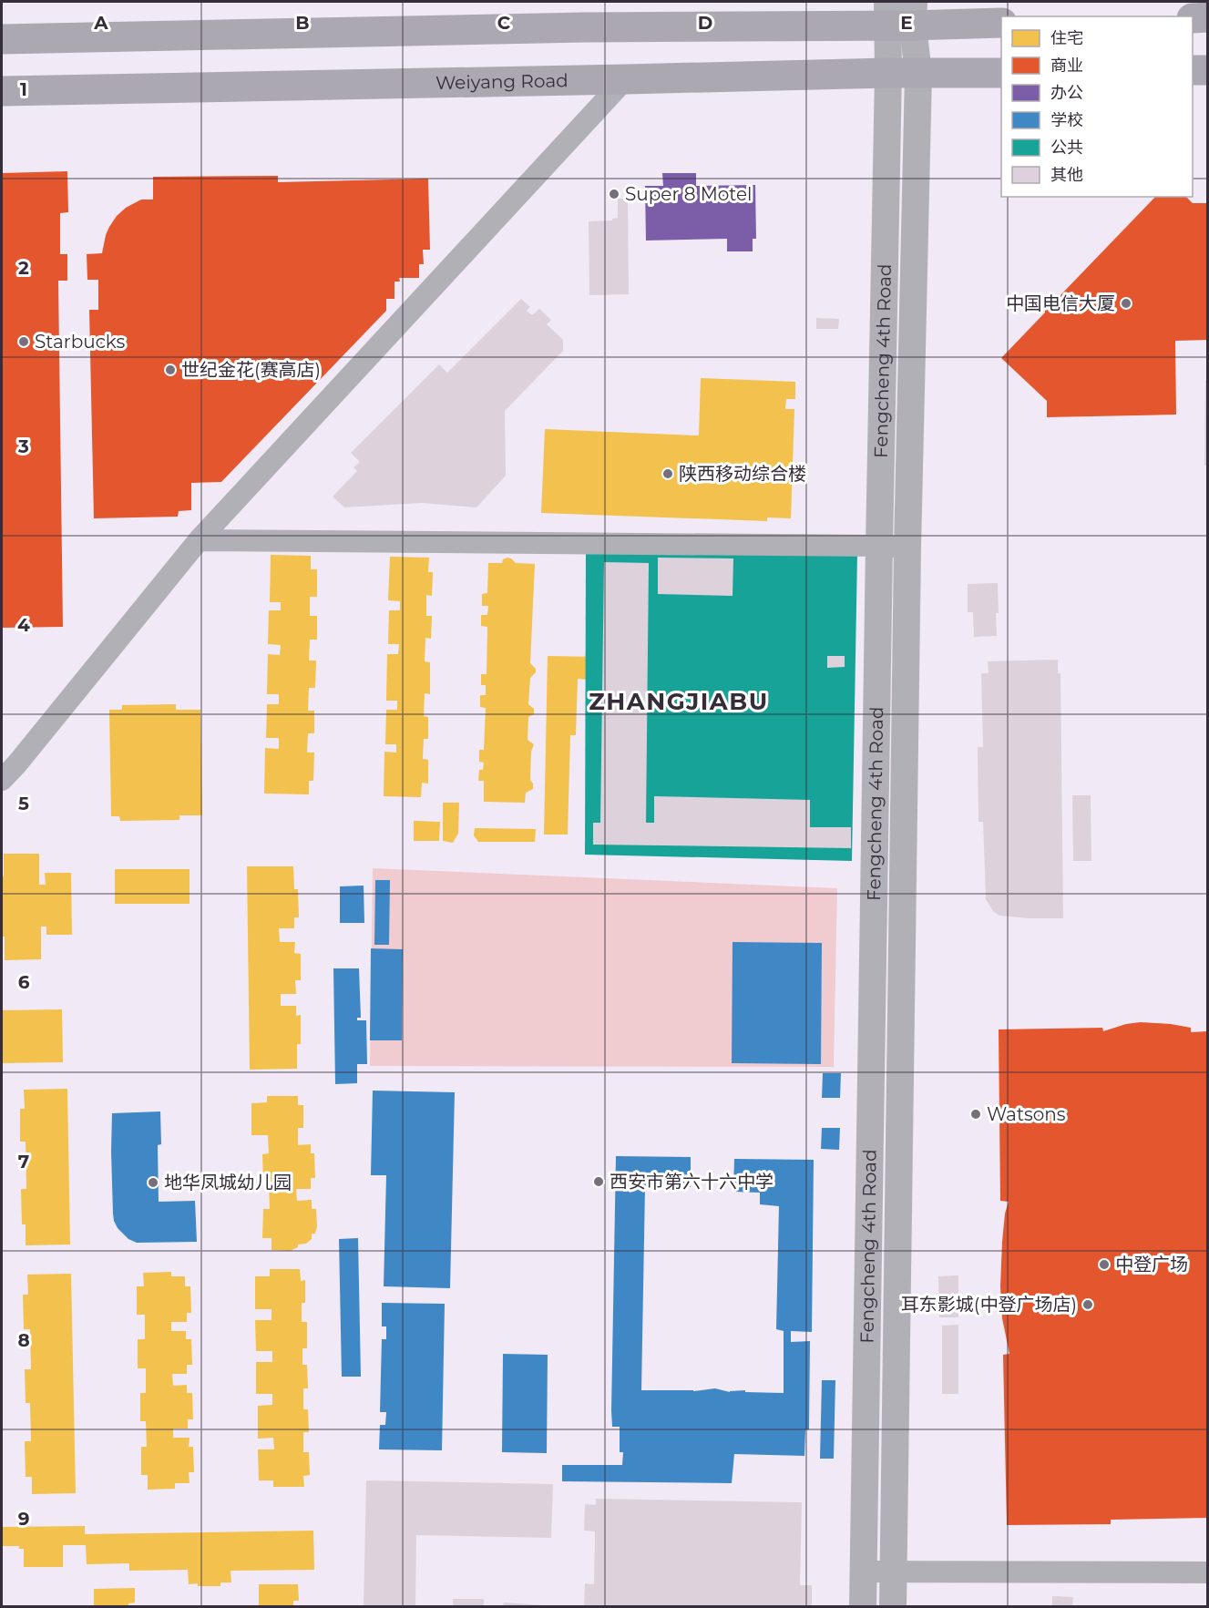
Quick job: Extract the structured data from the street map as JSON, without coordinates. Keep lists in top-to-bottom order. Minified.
{"streets":{"main road":["Weiyang Road"],"street":["Fengcheng 4th Road"]},"crossings":[["Weiyang Road","Fengcheng 4th Road"]],"districts":["ZHANGJIABU"],"places":["Super 8 Motel","中国电信大厦","Starbucks","世纪金花(赛高店)","陕西移动综合楼","Watsons","西安市第六十六中学","地华凤城幼儿园","中登广场","耳东影城(中登广场店)"],"legend":["住宅","商业","办公","学校","公共","其他"],"grid":{"columns":["A","B","C","D","E"],"rows":["1","2","3","4","5","6","7","8","9"]}}
